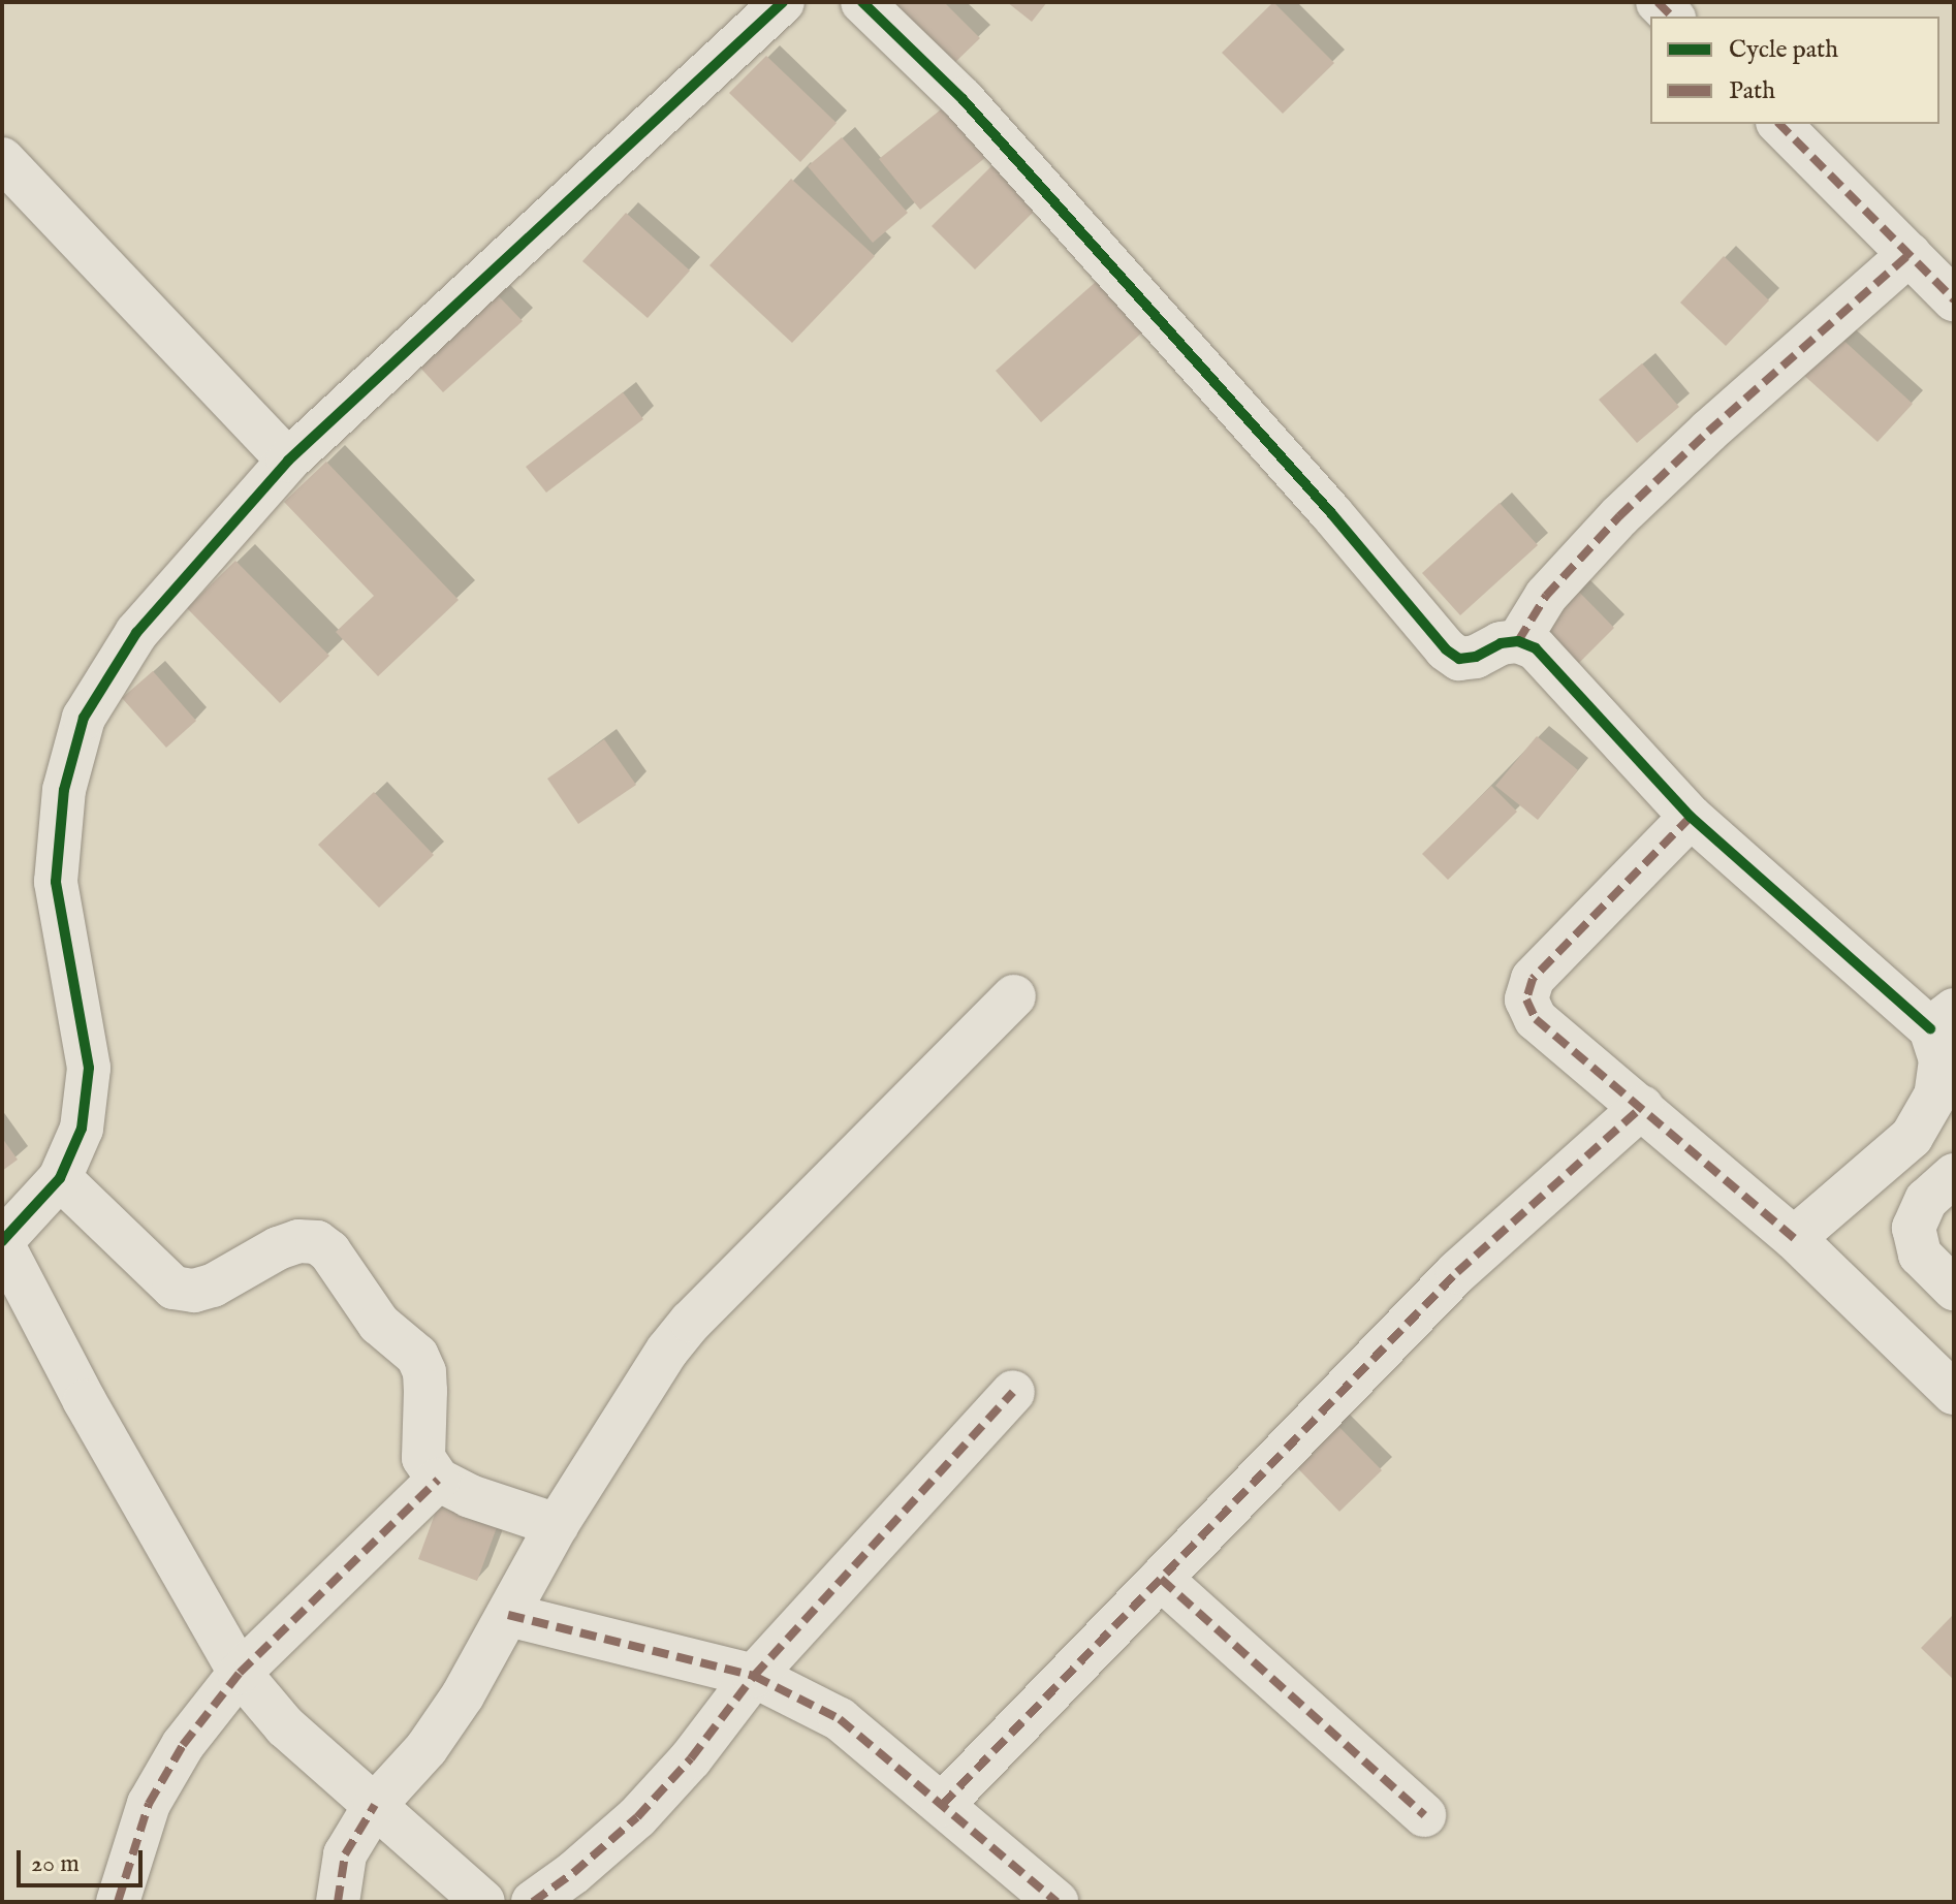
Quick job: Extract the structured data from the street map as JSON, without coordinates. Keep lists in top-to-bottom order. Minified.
{"legend":["Cycle path","Path"],"scale_bar":"20 m"}
